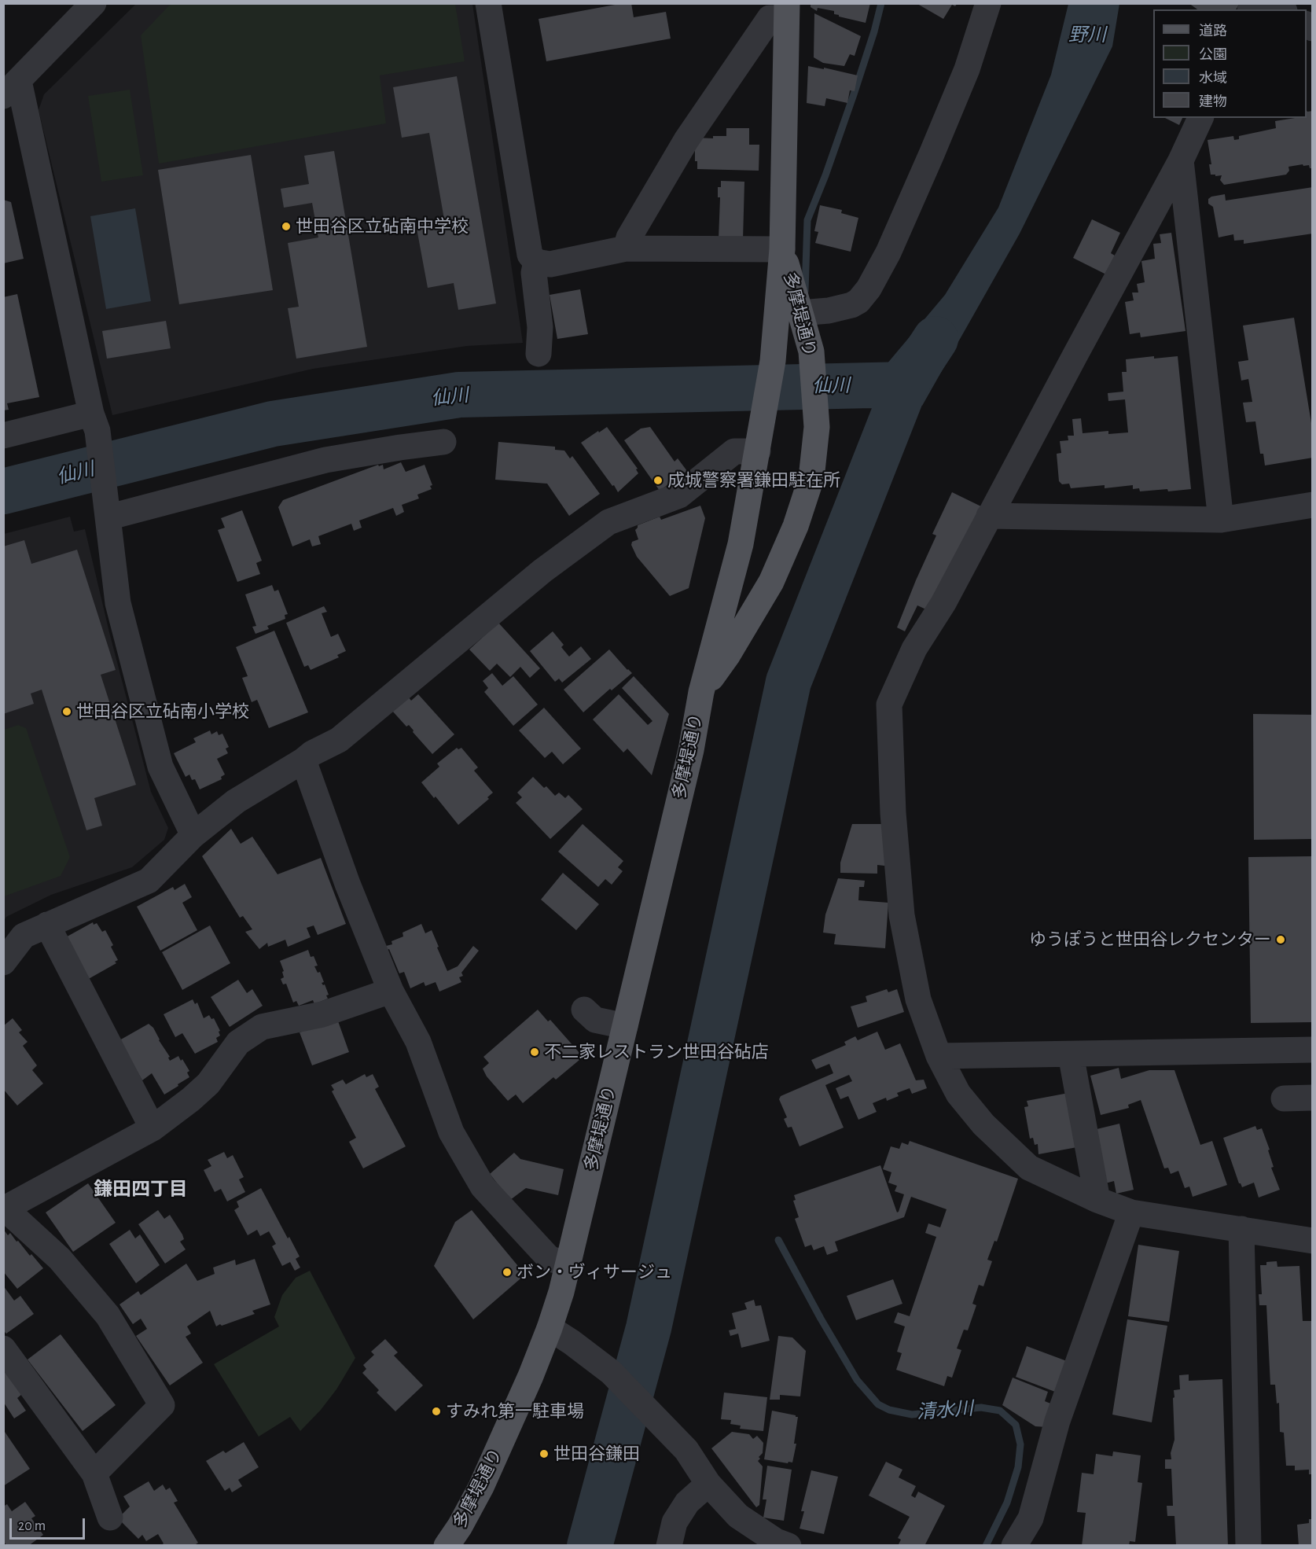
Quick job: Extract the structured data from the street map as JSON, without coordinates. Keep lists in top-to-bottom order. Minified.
{"streets":{"main road":["多摩堤通り"]},"districts":["鎌田四丁目"],"water":["野川","仙川","清水川"],"places":["世田谷区立砧南中学校","成城警察署鎌田駐在所","世田谷区立砧南小学校","ゆうぽうと世田谷レクセンター","不二家レストラン世田谷砧店","ボン・ヴィサージュ","すみれ第一駐車場","世田谷鎌田"],"legend":["道路","公園","水域","建物"],"scale_bar":"20 m"}
